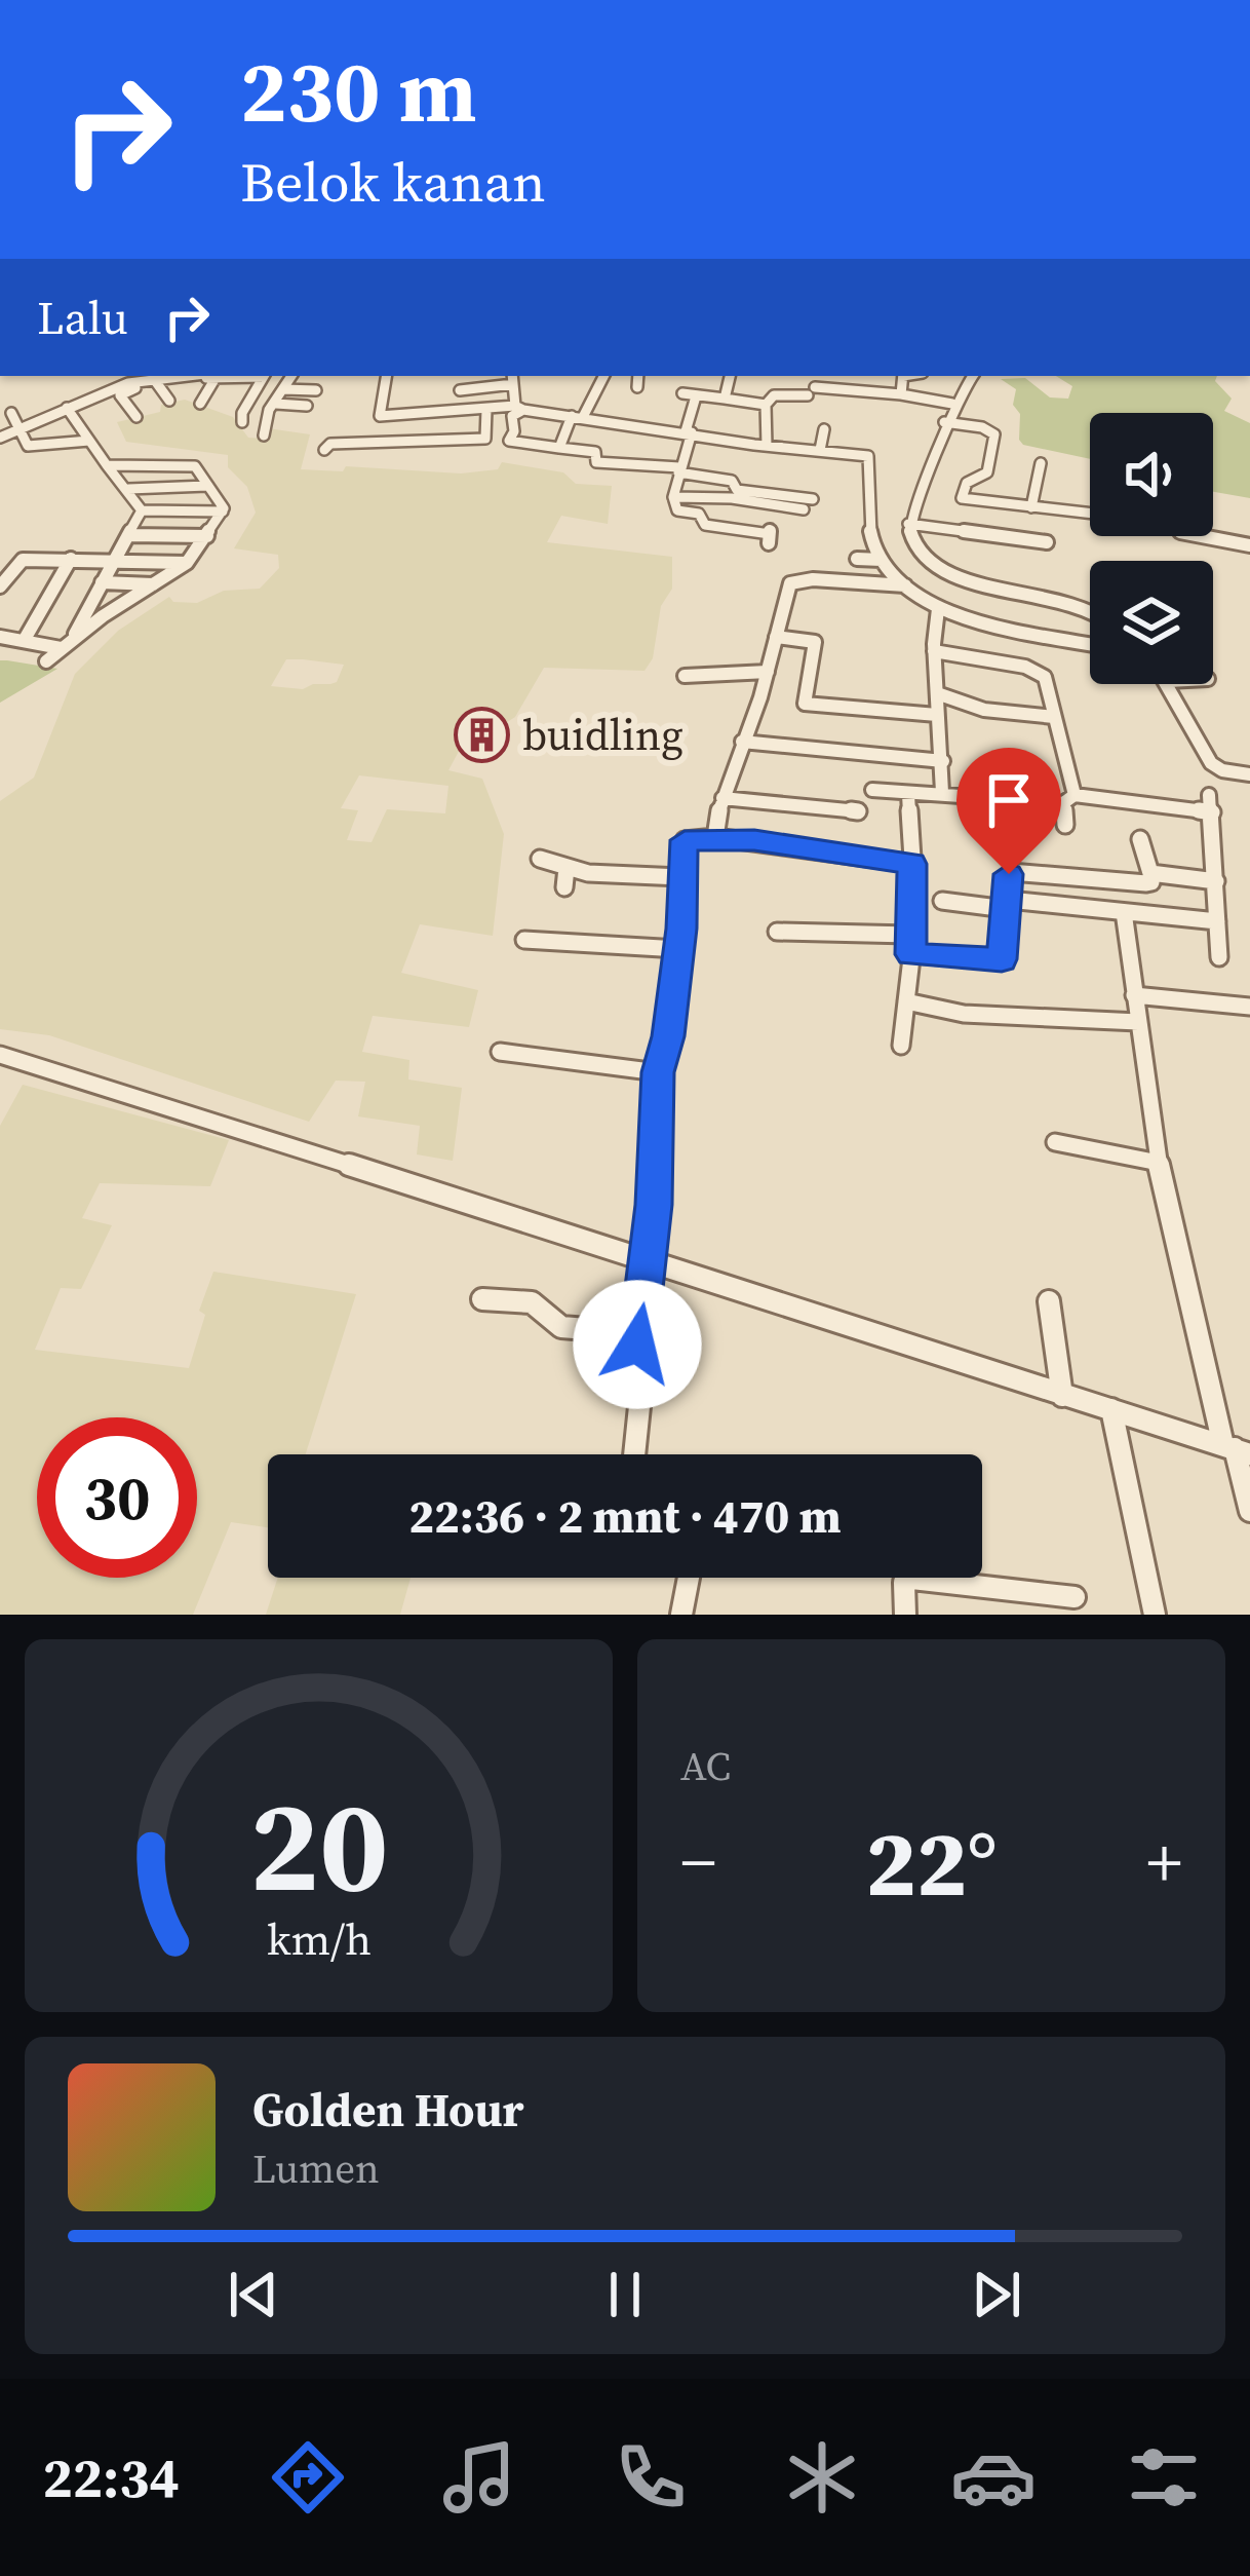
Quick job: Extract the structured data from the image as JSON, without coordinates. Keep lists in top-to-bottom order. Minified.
{"places":{"building":["buidling"]},"page":{"turn":["230 m","Belok kanan"],"then":"Lalu","limit":"30","trip":"22:36 · 2 mnt · 470 m","tile":"AC","heat":["−","22°","+"],"song":["Golden Hour","Lumen"],"tabs":"22:34","gauge":["20","km/h"]}}
